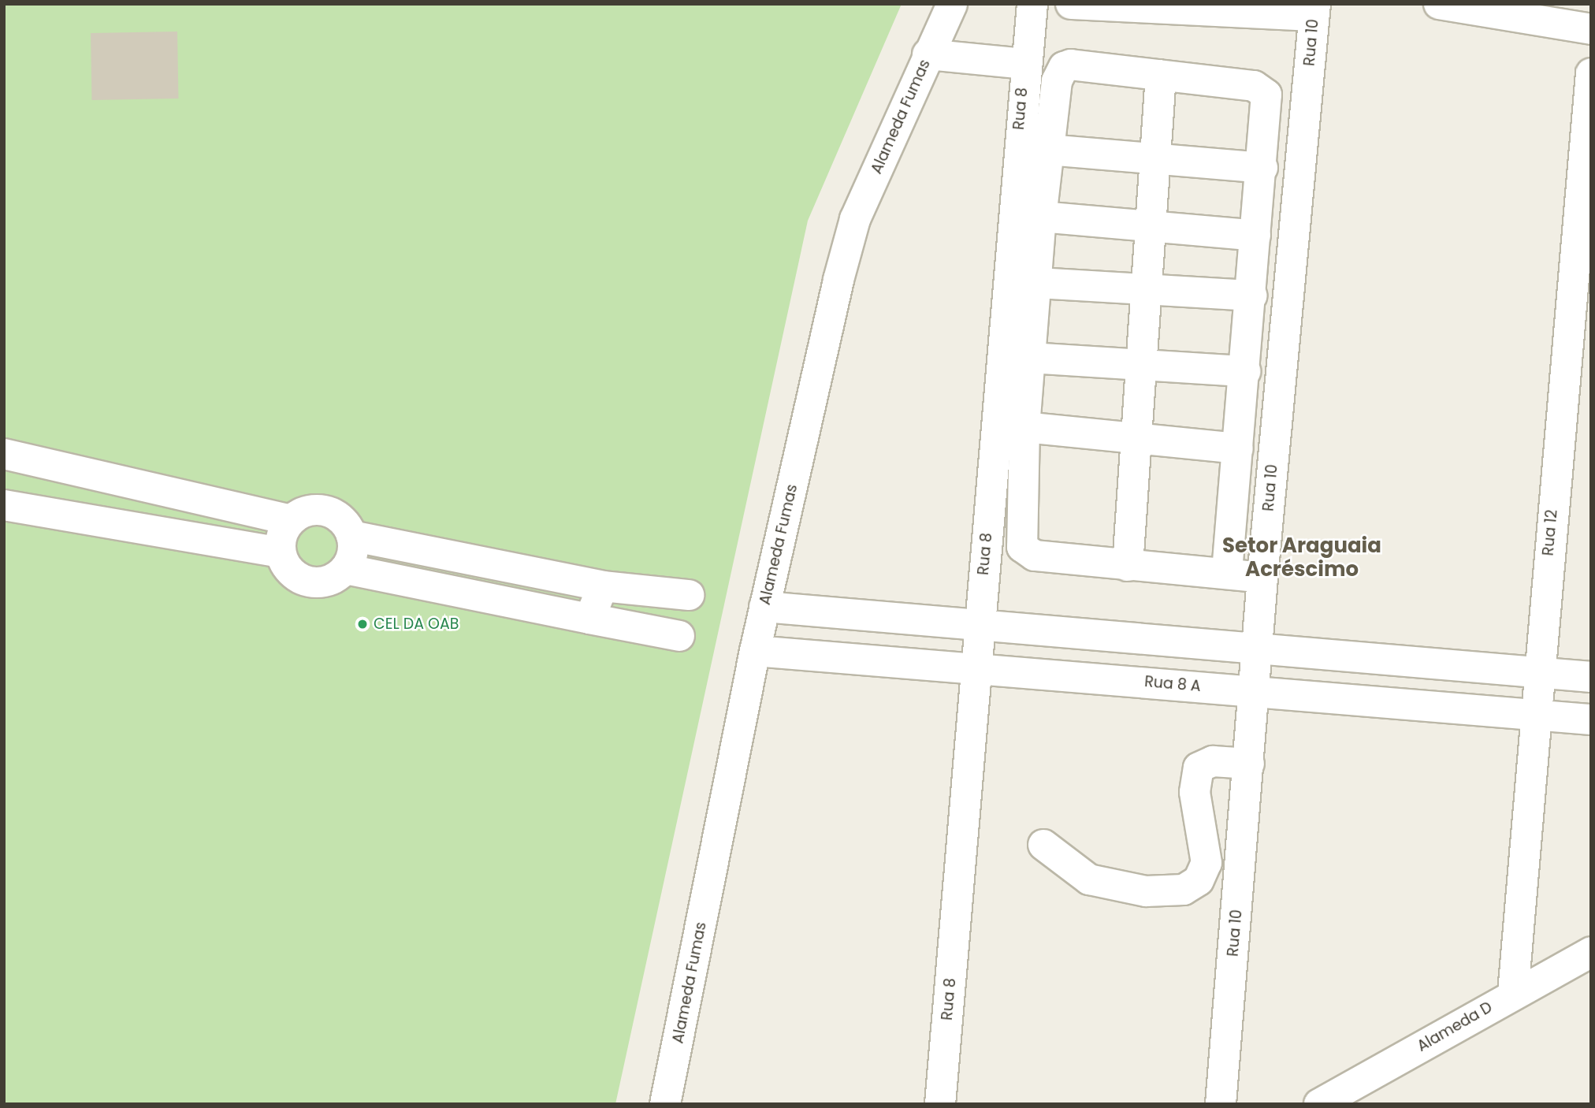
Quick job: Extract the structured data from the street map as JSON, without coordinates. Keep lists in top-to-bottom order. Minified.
{"streets":{"street":["Rua 10","Rua 8","Alameda Fumas","Rua 12","Rua 8 A","Alameda D"]},"crossings":[["Rua 10","Rua 8 A"],["Rua 8","Rua 8 A"],["Alameda Fumas","Rua 8 A"],["Rua 12","Rua 8 A"],["Rua 12","Alameda D"]],"districts":["Setor Araguaia Acréscimo"],"places":["CEL DA OAB"]}
